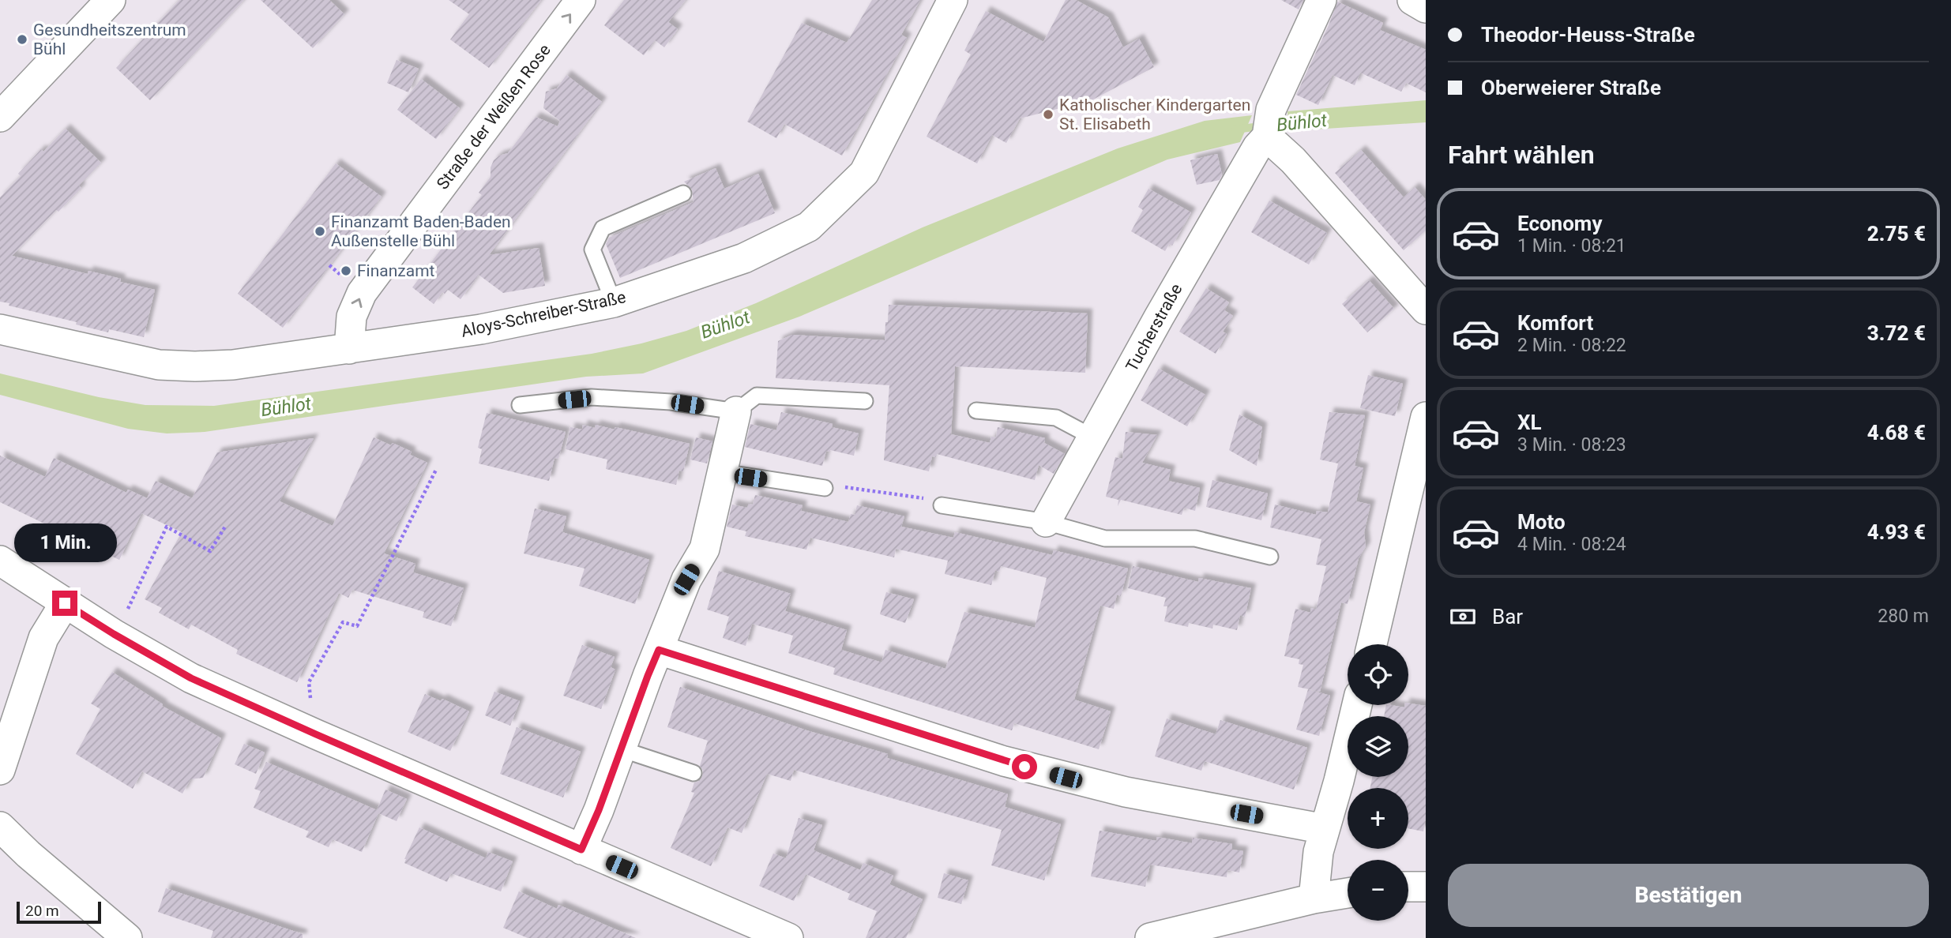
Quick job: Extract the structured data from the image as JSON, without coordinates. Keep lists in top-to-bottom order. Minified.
{"streets":{"street":["Straße der Weißen Rose","Aloys-Schreiber-Straße","Tucherstraße"]},"crossings":[["Straße der Weißen Rose","Aloys-Schreiber-Straße"]],"one_way":["Straße der Weißen Rose"],"water":["Bühlot"],"places":["Gesundheitszentrum Bühl","Katholischer Kindergarten St. Elisabeth","Finanzamt Baden-Baden Außenstelle Bühl","Finanzamt"],"scale_bar":"20 m","page":{"banner":["Theodor-Heuss-Straße","Oberweierer Straße"],"heading":"Fahrt wählen","list":[{"name":"Economy","note":"1 Min. · 08:21","value":"2.75 €"},{"name":"Komfort","note":"2 Min. · 08:22","value":"3.72 €"},{"name":"XL","note":"3 Min. · 08:23","value":"4.68 €"},{"name":"Moto","note":"4 Min. · 08:24","value":"4.93 €"}],"bubble":"1 Min.","pay":["Bar","280 m"],"map_buttons":["+","−"],"buttons":"Bestätigen","scale":"20 m"}}
